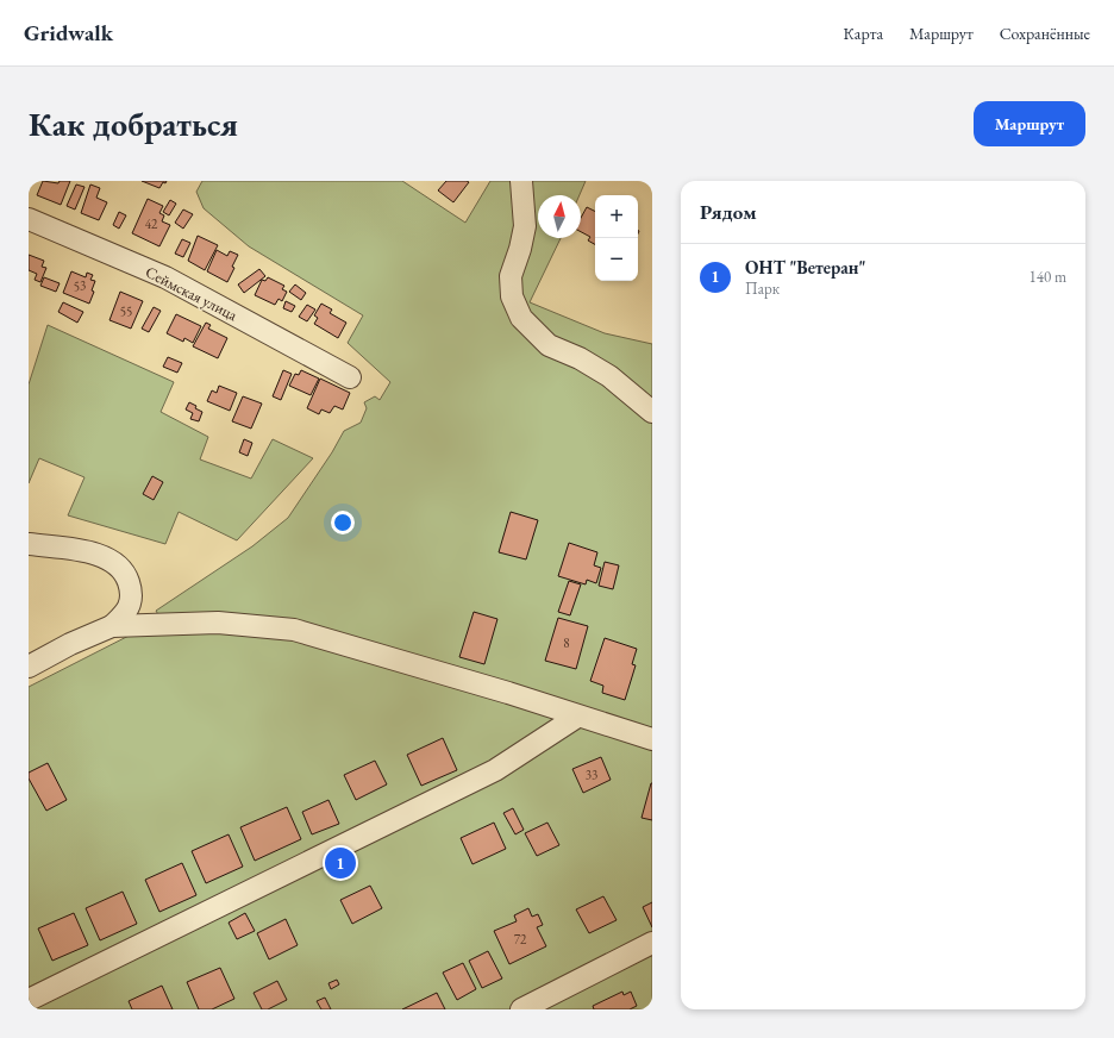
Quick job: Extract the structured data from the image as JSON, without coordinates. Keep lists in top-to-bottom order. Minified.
{"streets":{"street":["Сеймская улица"]},"house_numbers":["42","53","55","8","33","72"],"north":"top","page":{"header":"Gridwalk","nav":["Карта","Маршрут","Сохранённые"],"buttons":"Маршрут","title":"Как добраться","heading":"Рядом","map_buttons":["+","−"],"list":[{"mark":"1","name":"ОНТ \"Ветеран\"","note":"Парк","value":"140 m"}],"pins":"1"}}
